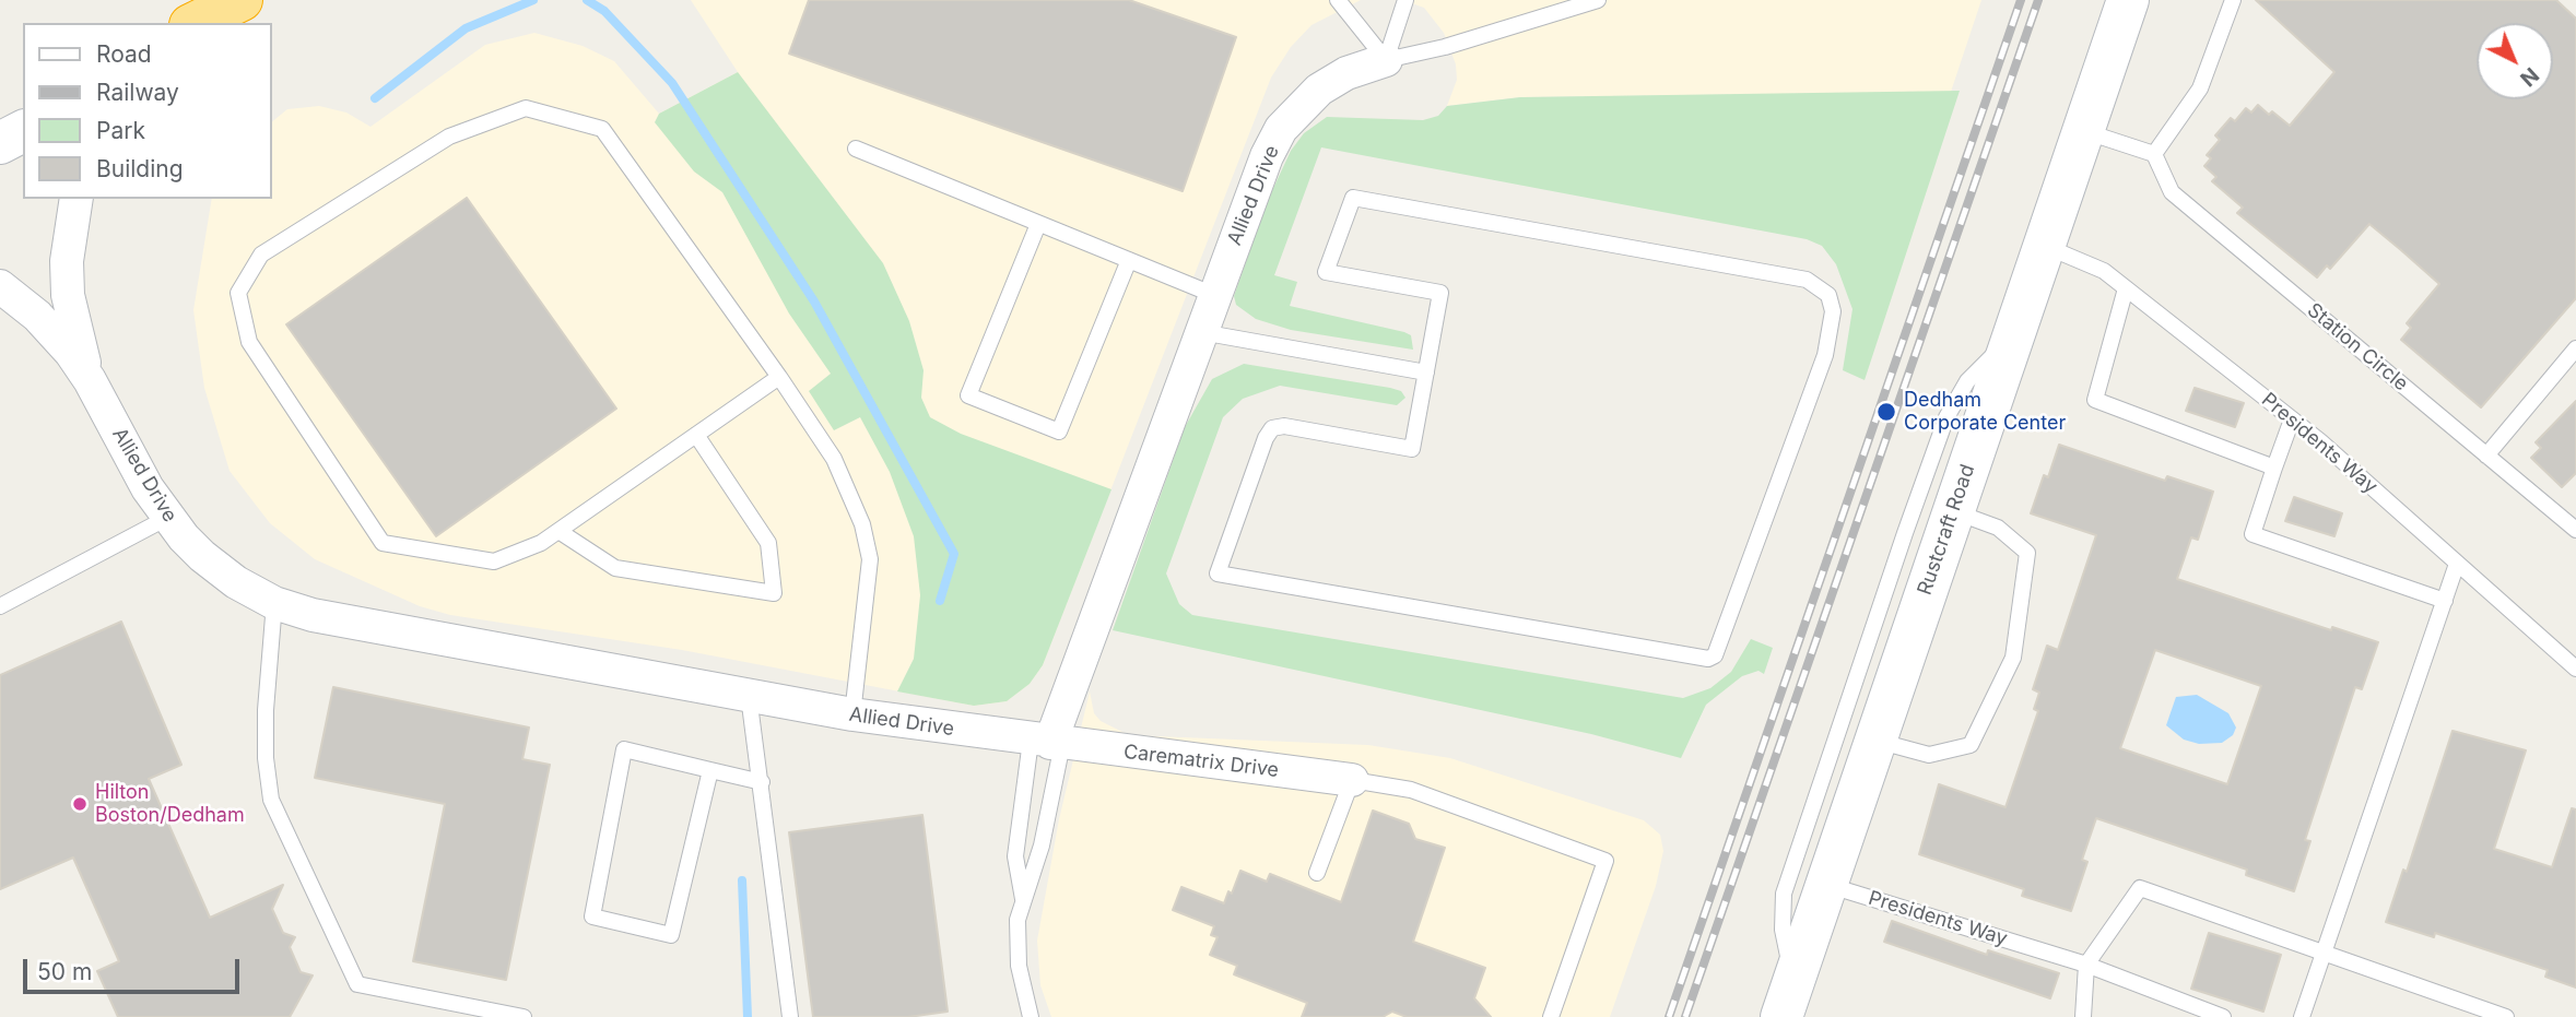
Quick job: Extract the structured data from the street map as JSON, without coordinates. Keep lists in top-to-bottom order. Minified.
{"streets":{"main road":["Rustcraft Road"],"street":["Allied Drive","Carematrix Drive"],"lane":["Station Circle","Presidents Way"]},"crossings":[["Allied Drive","Carematrix Drive"],["Presidents Way","Rustcraft Road"]],"places":["Dedham Corporate Center","Hilton Boston/Dedham"],"legend":["Road","Railway","Park","Building"],"scale_bar":"50 m","north":"bottom right"}
